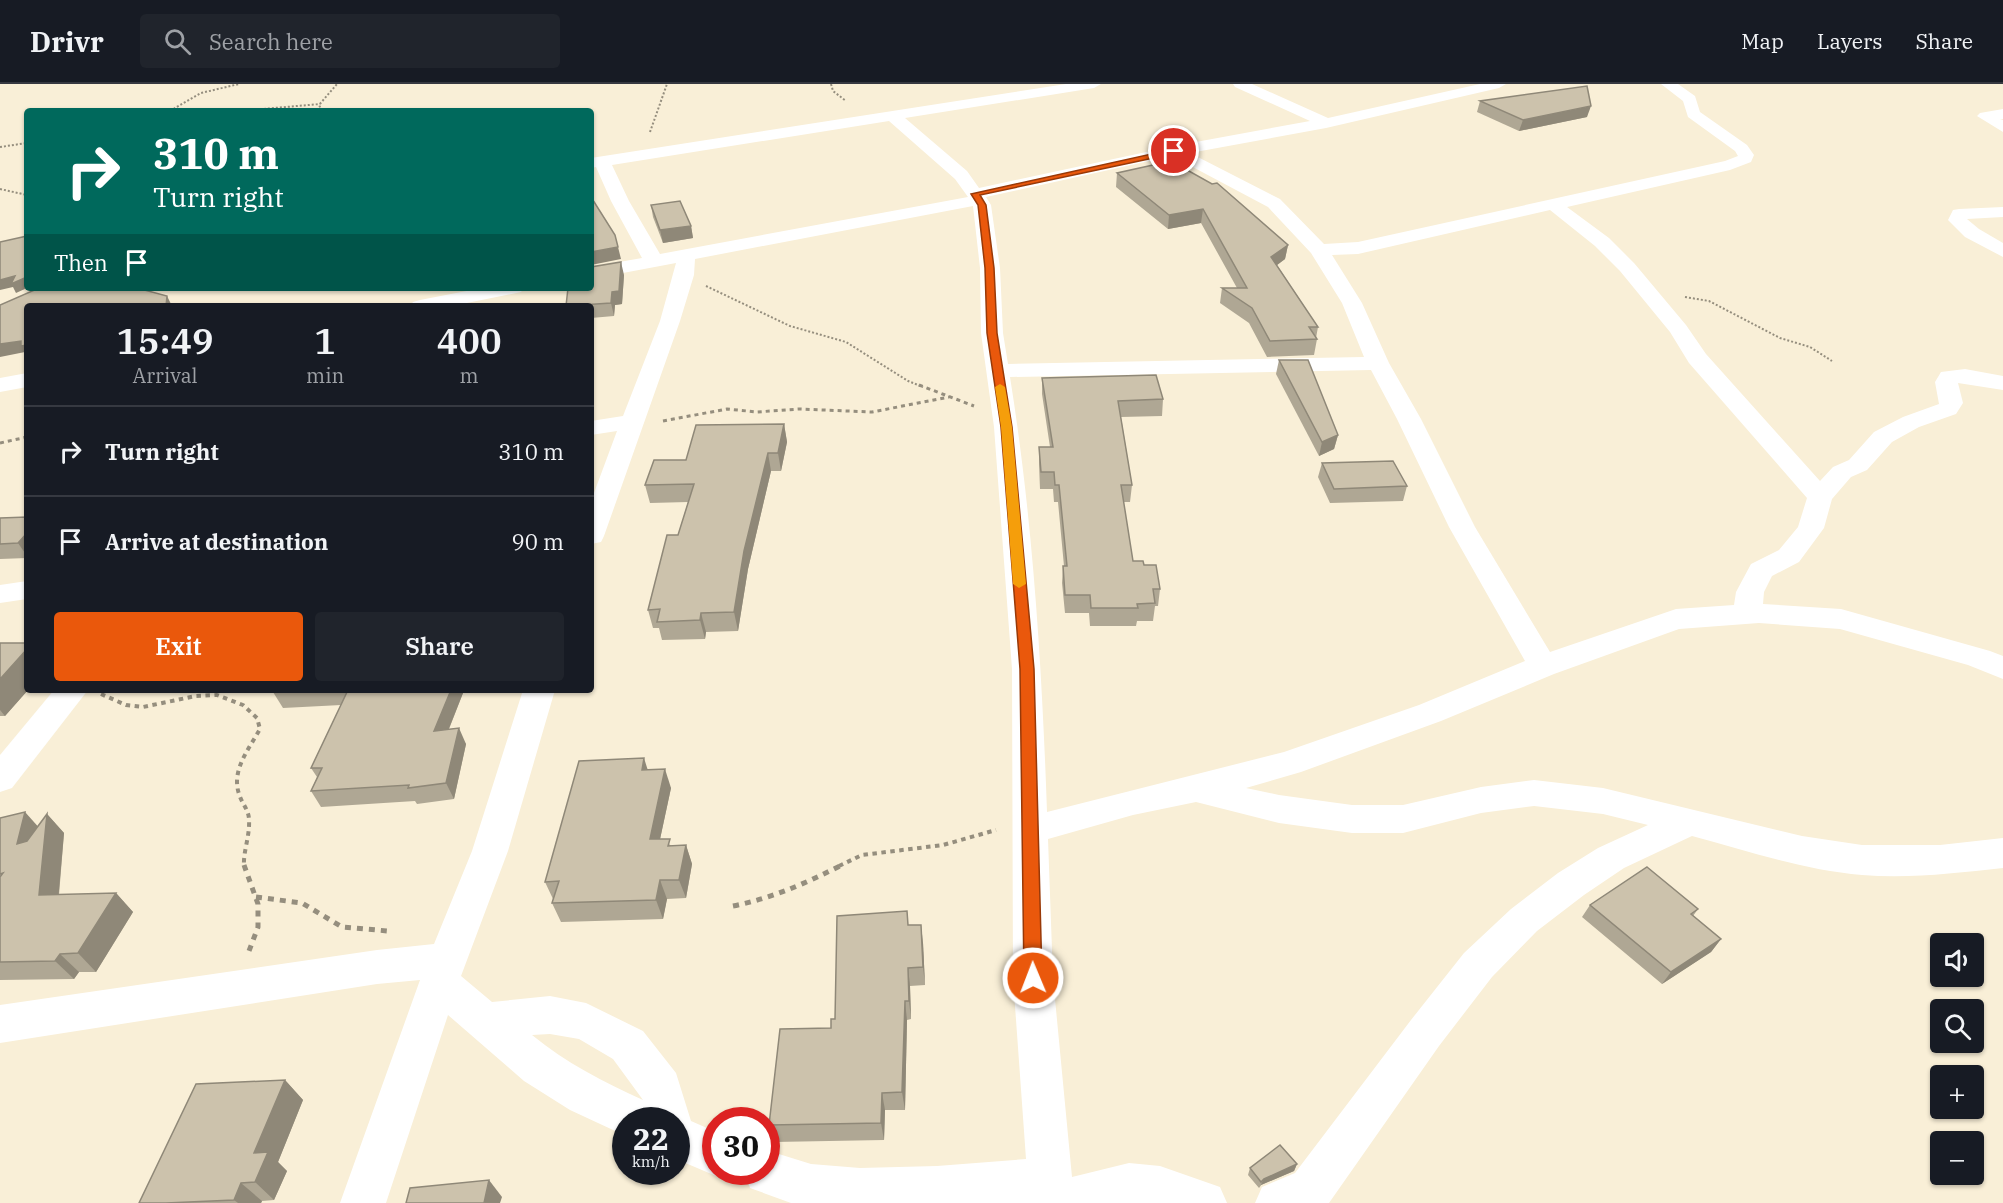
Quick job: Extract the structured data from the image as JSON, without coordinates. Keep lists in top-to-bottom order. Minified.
{"page":{"header":"Drivr","search":"Search here","nav":["Map","Layers","Share"],"turn":["310 m","Turn right"],"then":"Then","eta":["15:49","Arrival","1","min","400","m"],"list":[{"name":"Turn right","value":"310 m"},{"name":"Arrive at destination","value":"90 m"}],"buttons":["Exit","Share"],"map_buttons":["+","−"],"speed":"22 km/h","limit":"30"}}
